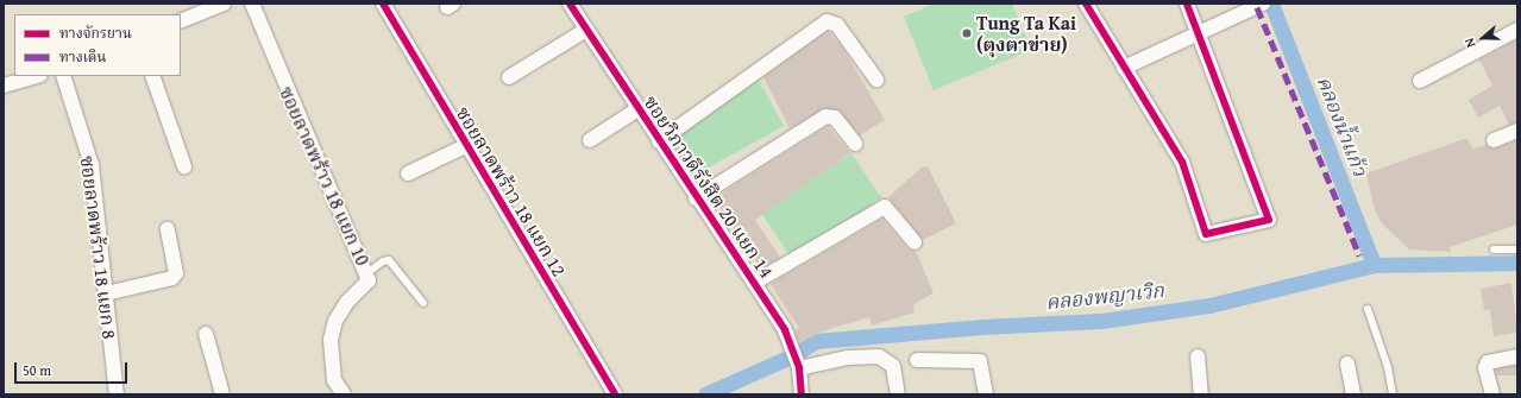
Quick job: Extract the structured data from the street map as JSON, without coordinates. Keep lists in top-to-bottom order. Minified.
{"streets":{"street":["ซอยลาดพร้าว 18 แยก 10","ซอยวิภาวดีรังสิต 20 แยก 14","ซอยลาดพร้าว 18 แยก 12","ซอยลาดพร้าว 18 แยก 8"]},"water":["คลองน้ำแก้ว","คลองพญาเวิก"],"places":["Tung Ta Kai (ตุงตาข่าย)"],"legend":["ทางจักรยาน","ทางเดิน"],"scale_bar":"50 m","north":"left"}
